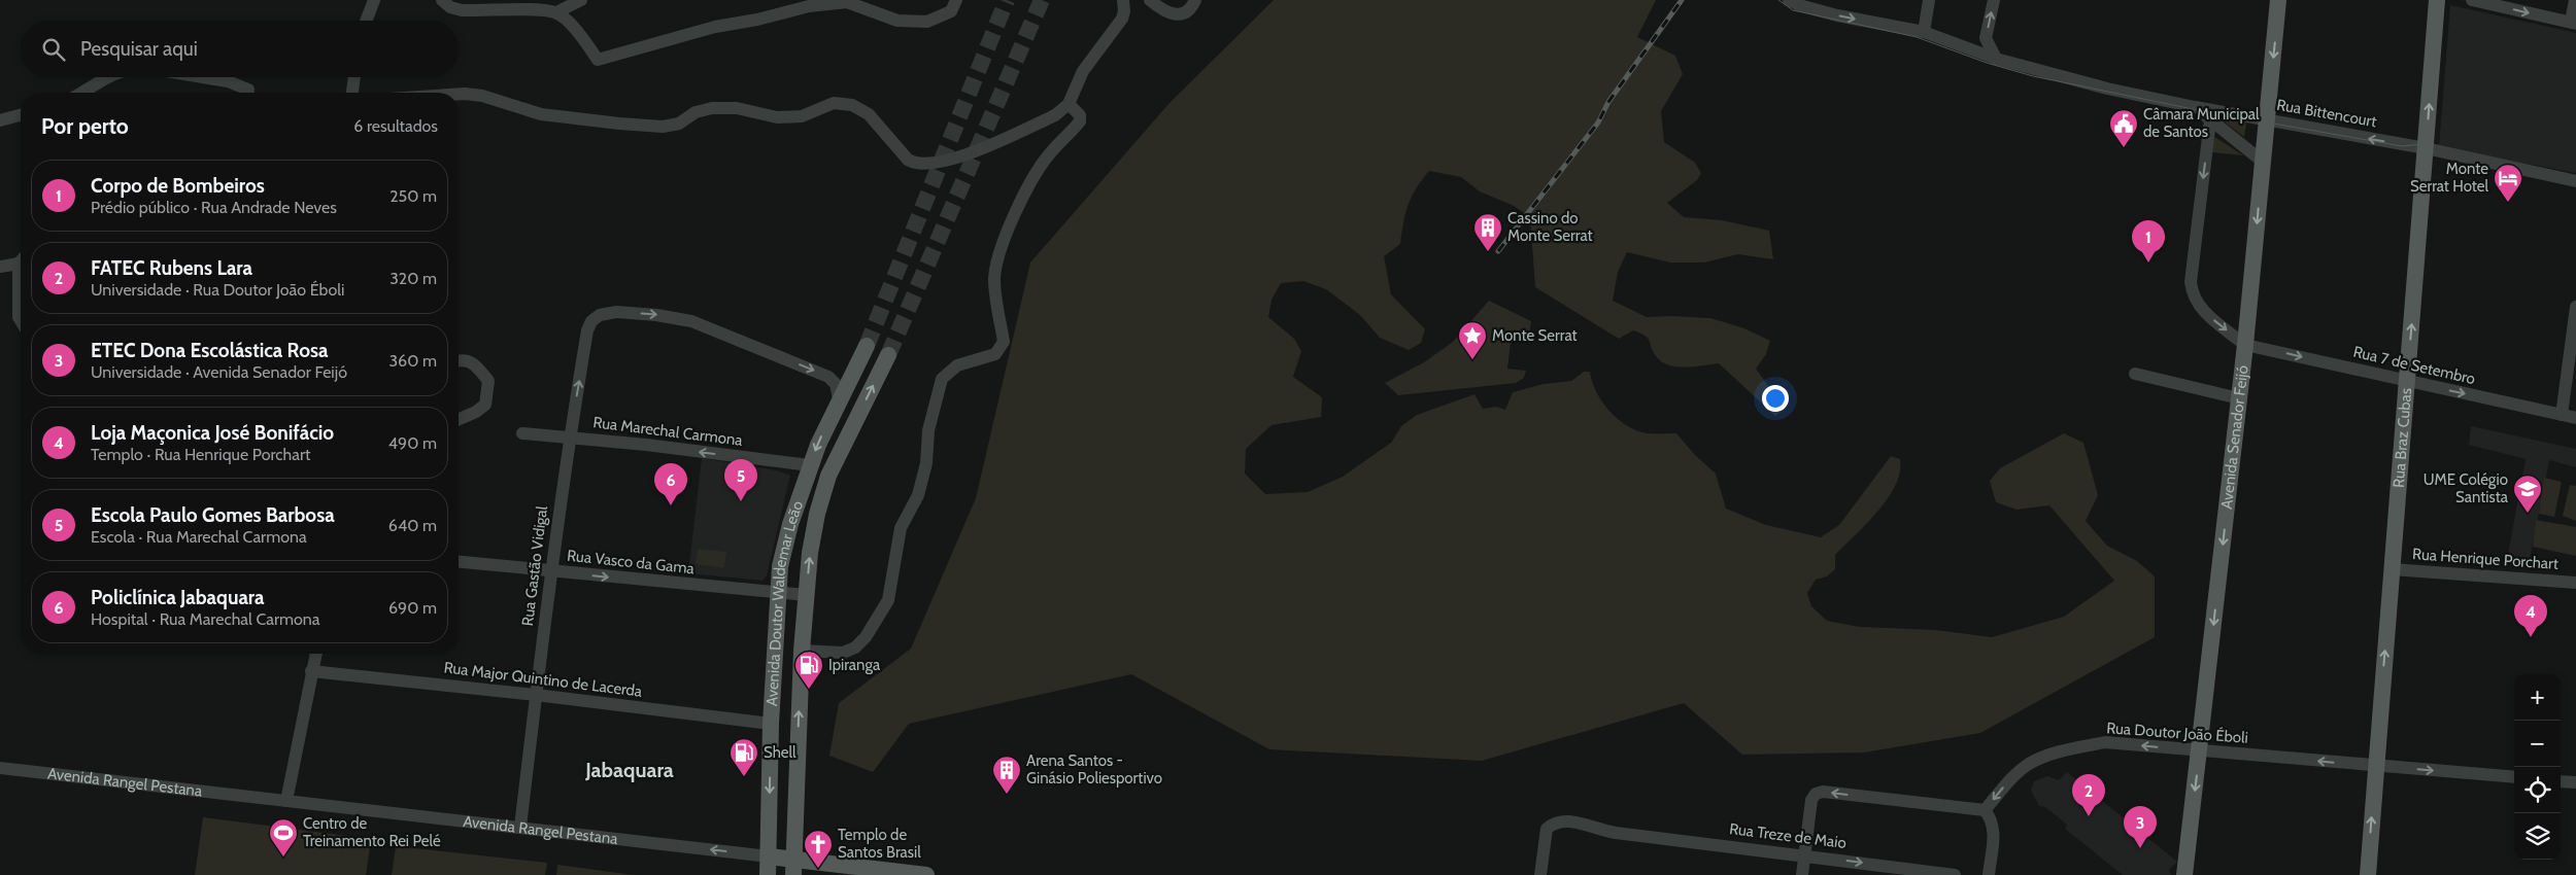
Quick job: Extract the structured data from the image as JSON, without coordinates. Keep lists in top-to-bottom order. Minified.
{"streets":{"main road":["Avenida Senador Feijó","Rua Braz Cubas","Avenida Doutor Waldemar Leão","Avenida Rangel Pestana"],"street":["Rua Bittencourt","Rua 7 de Setembro","Rua Marechal Carmona","Rua Henrique Porchart","Rua Vasco da Gama","Rua Gastão Vidigal","Rua Major Quintino de Lacerda","Rua Doutor João Éboli","Rua Treze de Maio"]},"crossings":[["Rua Bittencourt","Avenida Senador Feijó"],["Rua Bittencourt","Rua Braz Cubas"],["Rua 7 de Setembro","Avenida Senador Feijó"],["Rua 7 de Setembro","Rua Braz Cubas"],["Rua Marechal Carmona","Rua Gastão Vidigal"],["Rua Marechal Carmona","Avenida Doutor Waldemar Leão"],["Avenida Senador Feijó","Rua Doutor João Éboli"],["Rua Braz Cubas","Rua Henrique Porchart"],["Rua Braz Cubas","Rua Doutor João Éboli"],["Rua Vasco da Gama","Rua Gastão Vidigal"],["Rua Vasco da Gama","Avenida Doutor Waldemar Leão"],["Rua Gastão Vidigal","Avenida Doutor Waldemar Leão"],["Rua Gastão Vidigal","Rua Major Quintino de Lacerda"],["Rua Gastão Vidigal","Avenida Rangel Pestana"],["Avenida Doutor Waldemar Leão","Rua Major Quintino de Lacerda"],["Avenida Doutor Waldemar Leão","Avenida Rangel Pestana"]],"one_way":["Rua 7 de Setembro","Rua Marechal Carmona","Avenida Senador Feijó","Rua Braz Cubas","Rua Vasco da Gama"],"districts":["Jabaquara"],"places":{"public building":["Câmara Municipal de Santos"],"hotel":["Monte Serrat Hotel"],"building":["Cassino do Monte Serrat","Arena Santos - Ginásio Poliesportivo"],"place":["Monte Serrat"],"school or university":["UME Colégio Santista"],"fuel station":["Ipiranga","Shell"],"sports":["Centro de Treinamento Rei Pelé"],"church":["Templo de Santos Brasil"]},"page":{"search":"Pesquisar aqui","heading":["Por perto","6 resultados"],"list":[{"mark":"1","name":"Corpo de Bombeiros","note":"Prédio público · Rua Andrade Neves","value":"250 m"},{"mark":"2","name":"FATEC Rubens Lara","note":"Universidade · Rua Doutor João Éboli","value":"320 m"},{"mark":"3","name":"ETEC Dona Escolástica Rosa","note":"Universidade · Avenida Senador Feijó","value":"360 m"},{"mark":"4","name":"Loja Maçonica José Bonifácio","note":"Templo · Rua Henrique Porchart","value":"490 m"},{"mark":"5","name":"Escola Paulo Gomes Barbosa","note":"Escola · Rua Marechal Carmona","value":"640 m"},{"mark":"6","name":"Policlínica Jabaquara","note":"Hospital · Rua Marechal Carmona","value":"690 m"}],"pins":["1","5","6","4","2","3"],"map_buttons":["+","−"]}}
